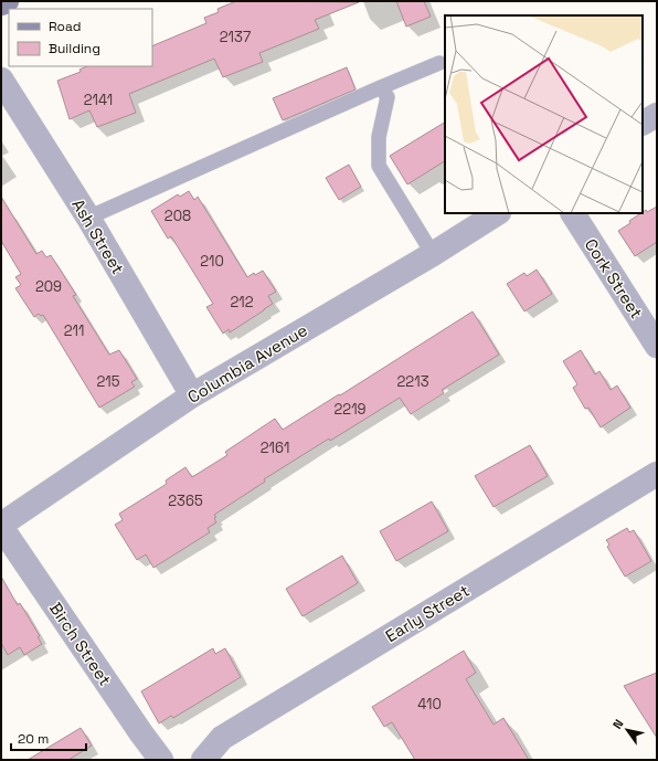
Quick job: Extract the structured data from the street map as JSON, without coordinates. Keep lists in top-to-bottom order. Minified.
{"streets":{"street":["Ash Street","Cork Street","Columbia Avenue","Early Street","Birch Street"]},"crossings":[["Ash Street","Columbia Avenue"],["Columbia Avenue","Birch Street"]],"house_numbers":["2137","2141","208","210","209","212","211","215","2213","2219","2161","2365","410"],"legend":["Road","Building"],"scale_bar":"20 m","north":"top left"}
